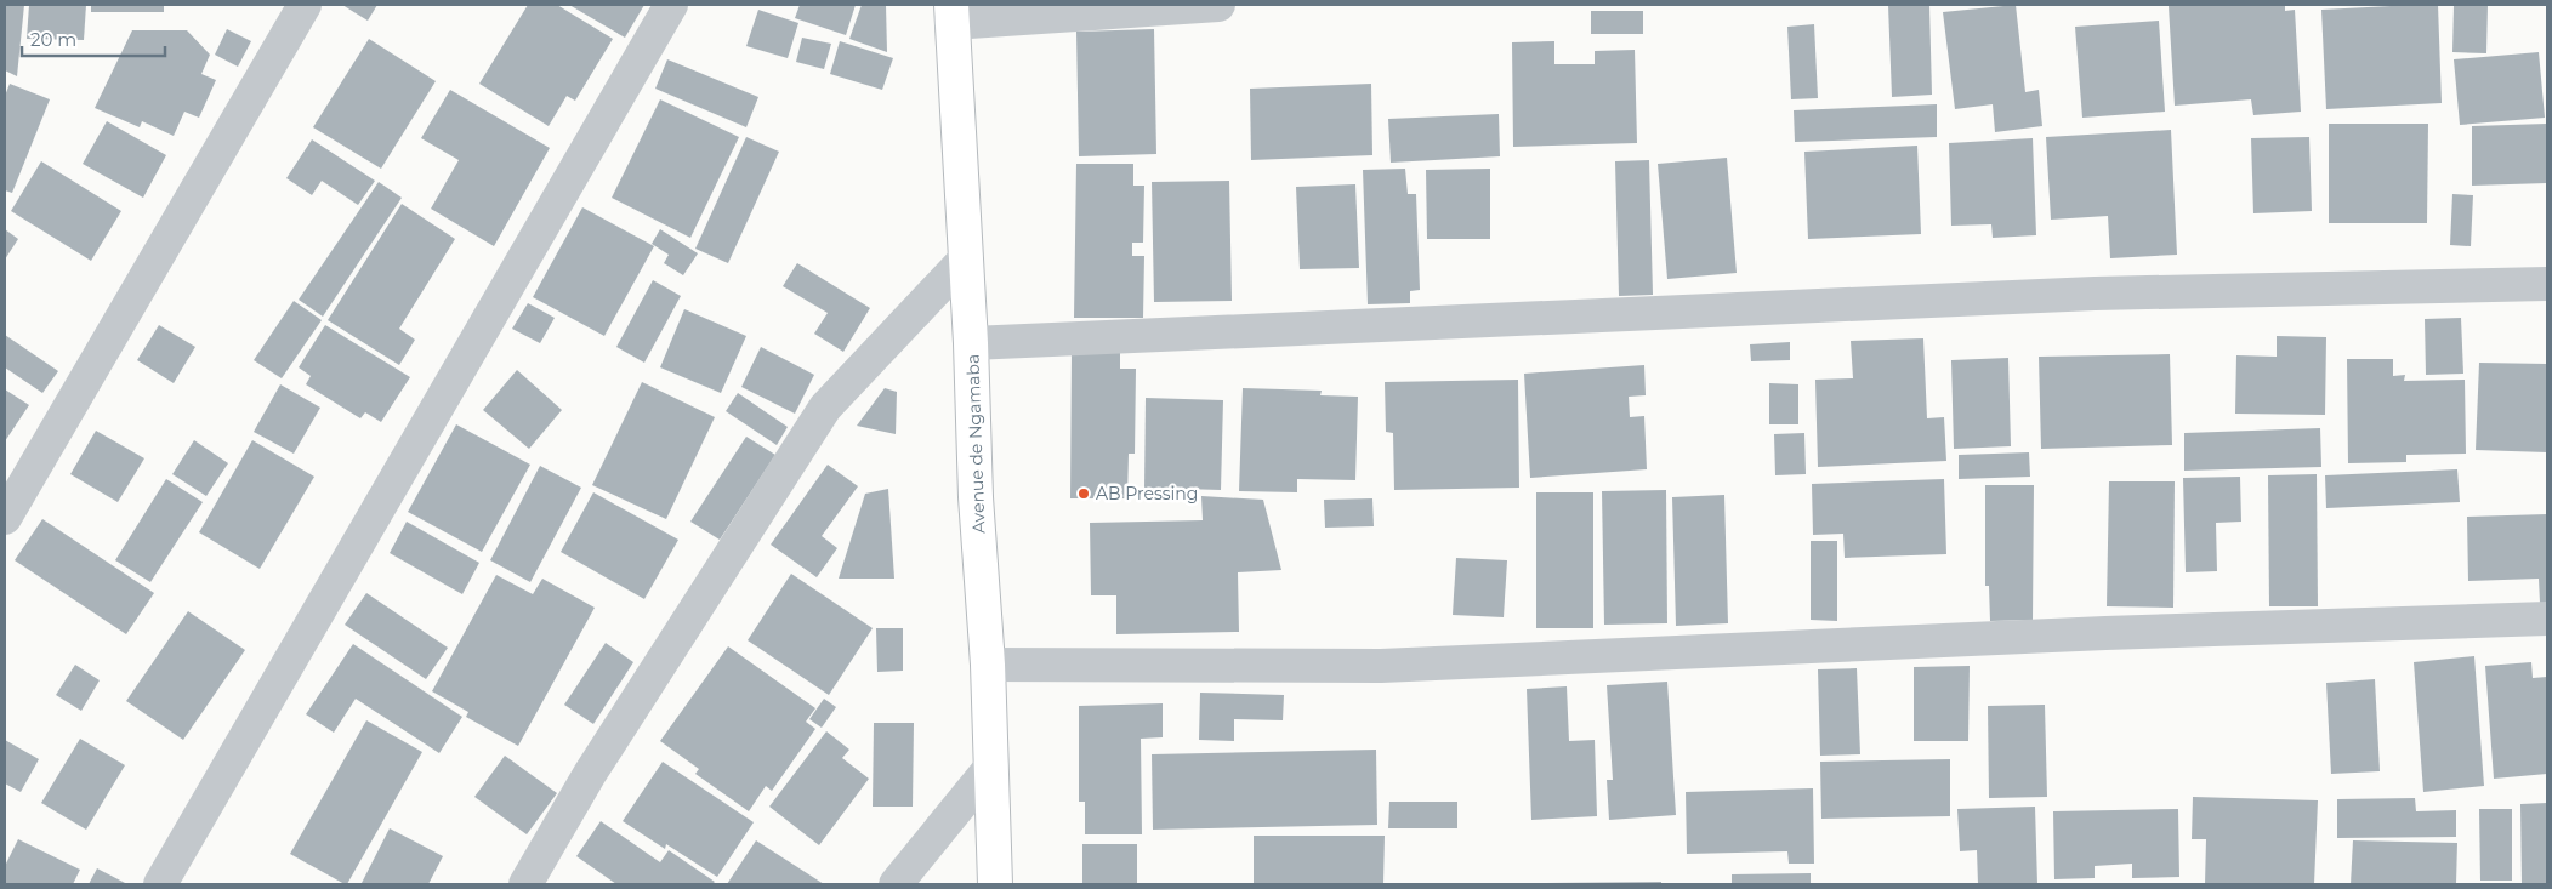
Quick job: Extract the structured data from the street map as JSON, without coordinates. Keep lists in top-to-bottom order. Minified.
{"streets":{"main road":["Avenue de Ngamaba"]},"places":["AB Pressing"],"scale_bar":"20 m"}
